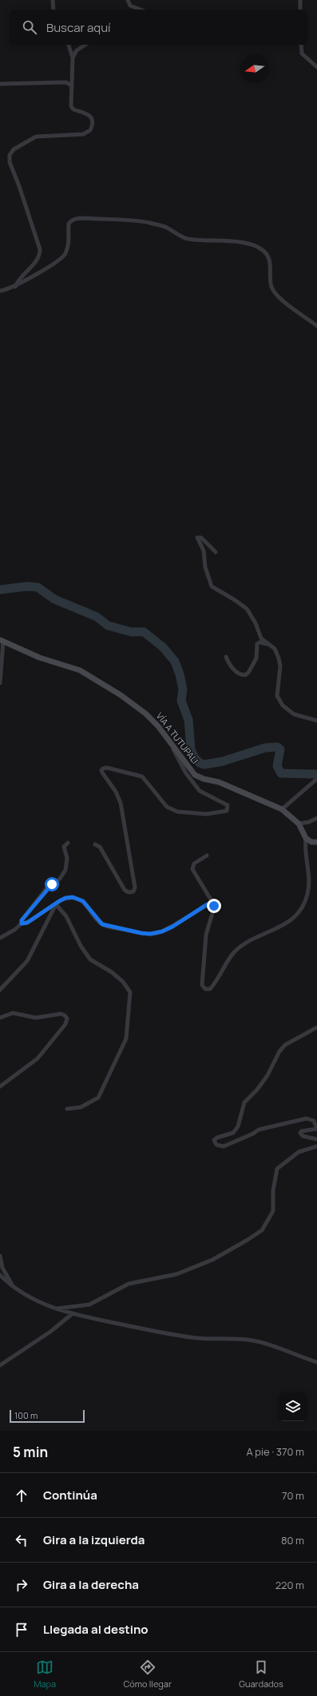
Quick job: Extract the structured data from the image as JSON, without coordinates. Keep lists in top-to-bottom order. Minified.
{"streets":{"street":["VÍA A TUTUPALI"]},"scale_bar":"100 m","north":"left","page":{"search":"Buscar aquí","scale":"100 m","heading":["5 min","A pie · 370 m"],"list":[["Continúa","70 m"],["Gira a la izquierda","80 m"],["Gira a la derecha","220 m"],"Llegada al destino"],"nav":["Mapa","Cómo llegar","Guardados"]}}
